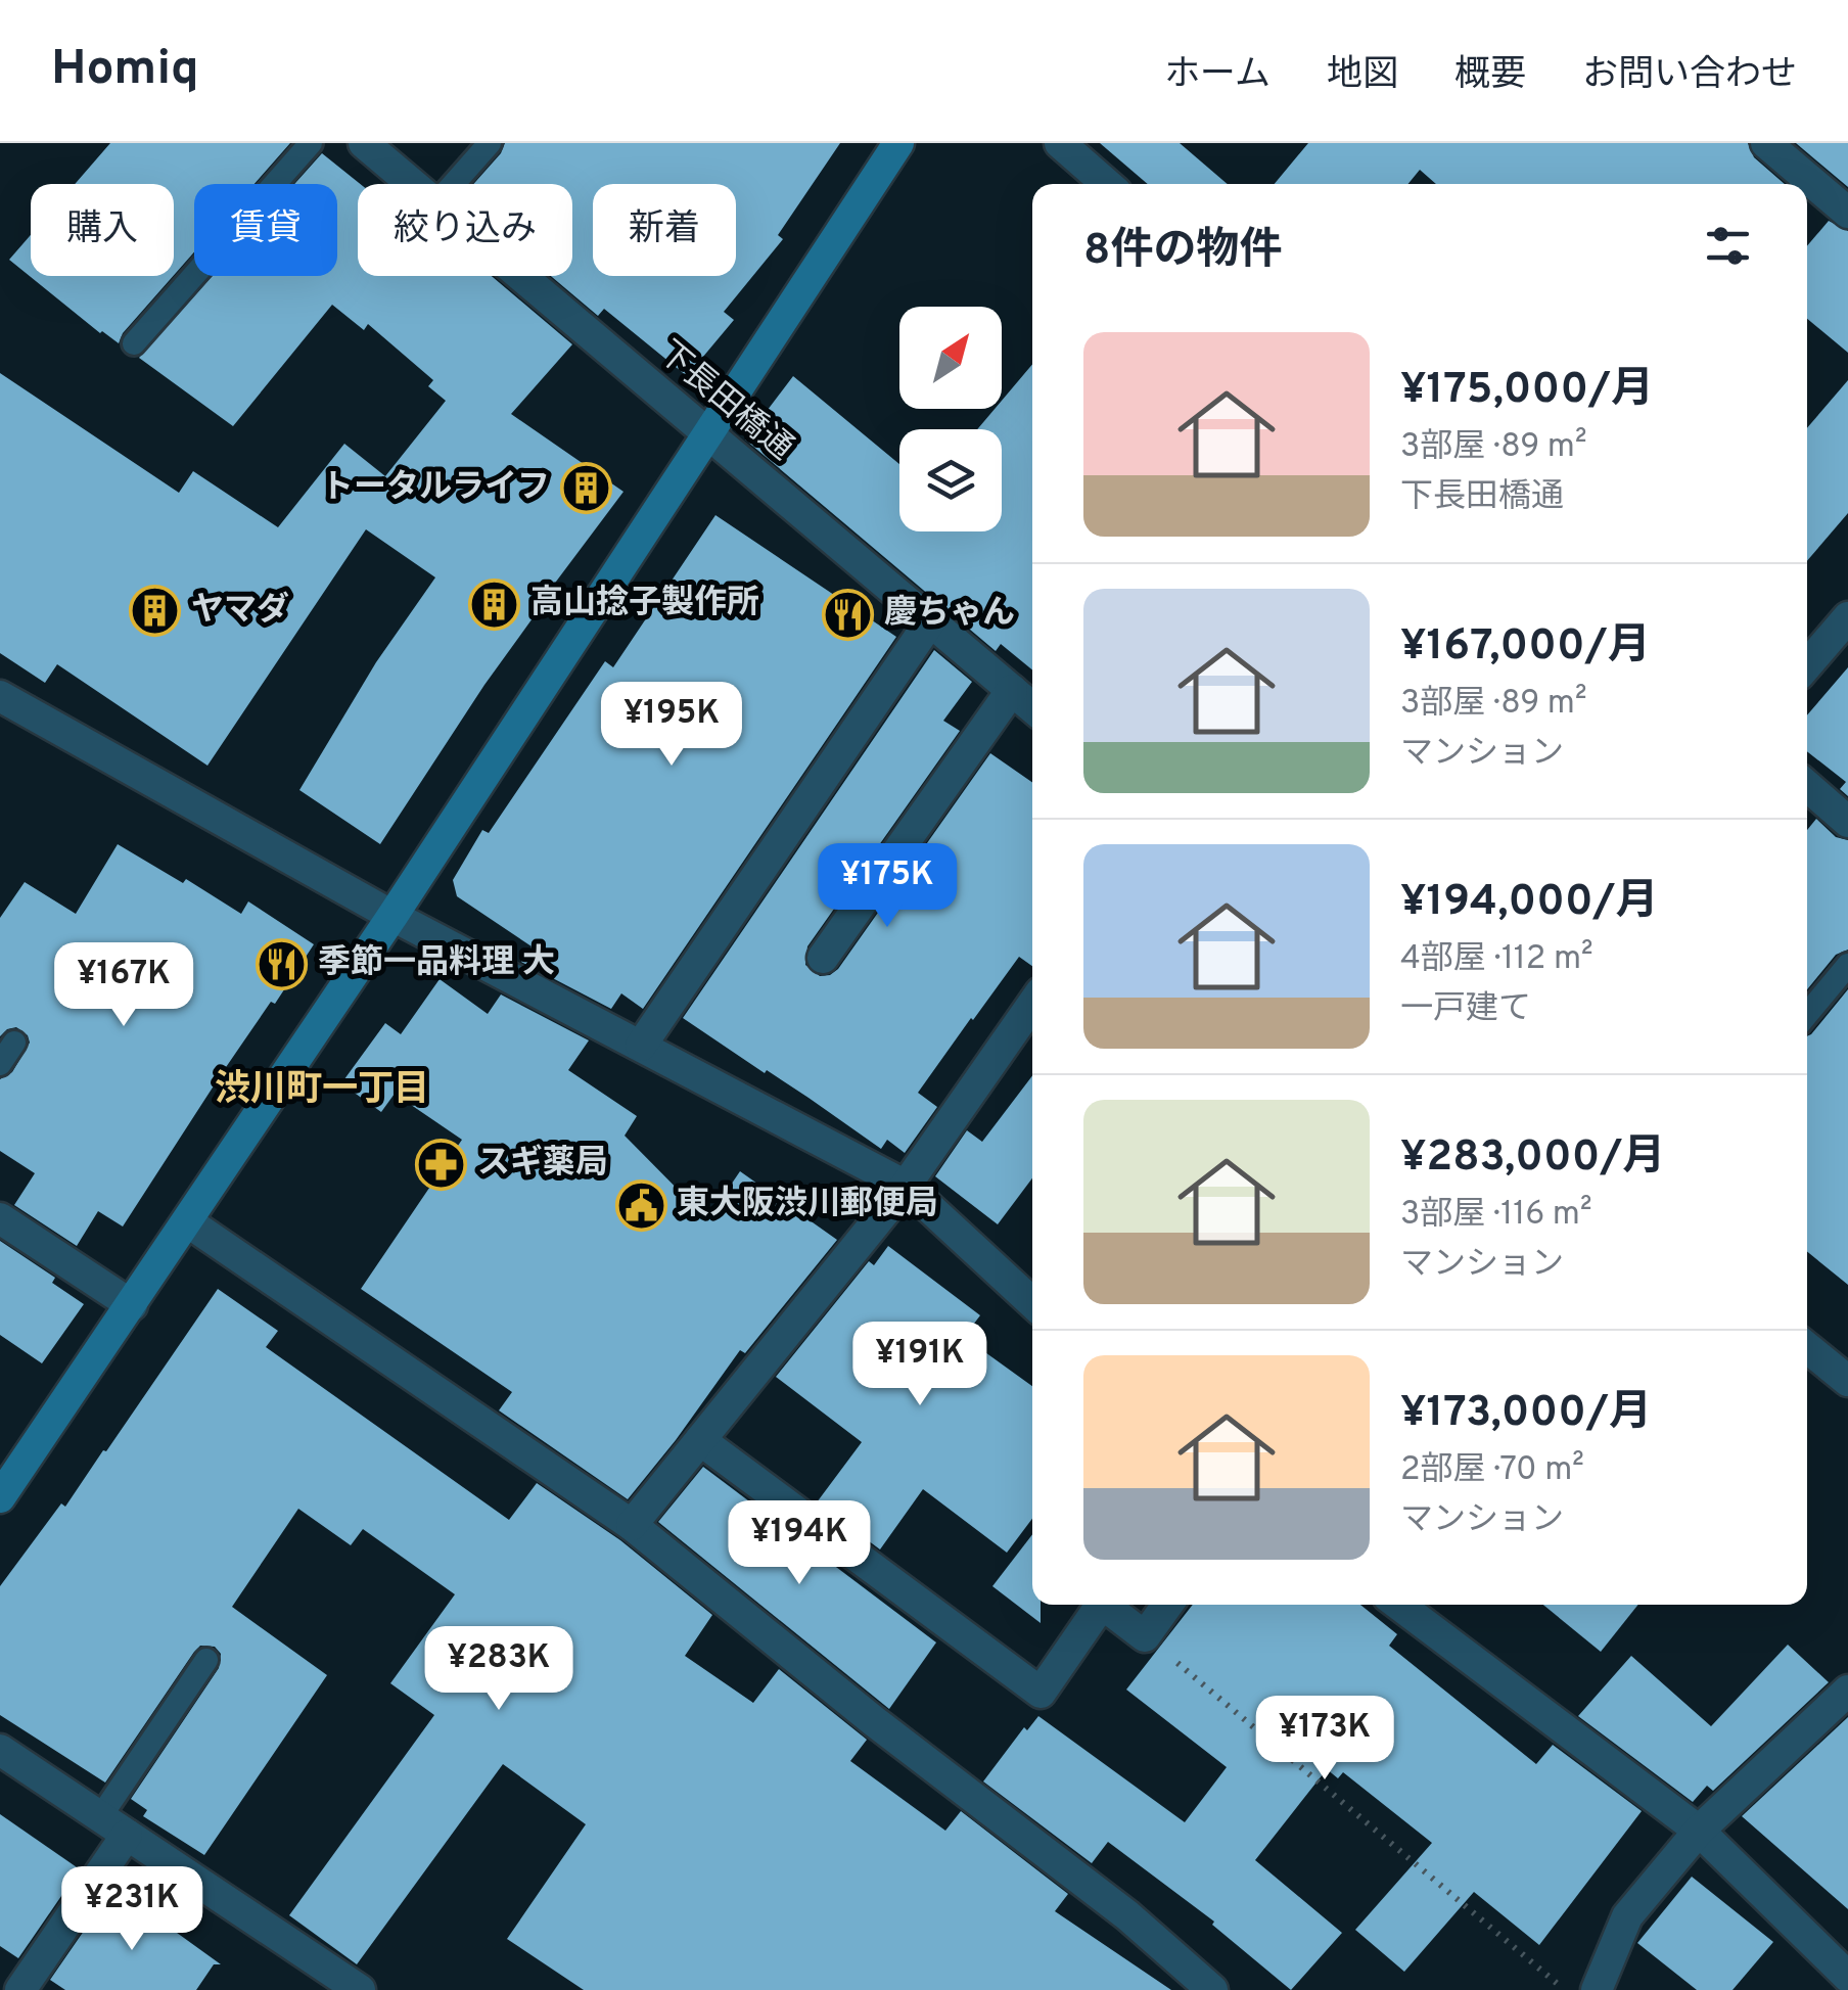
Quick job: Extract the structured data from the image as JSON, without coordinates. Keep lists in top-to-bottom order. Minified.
{"streets":{"street":["下長田橋通"]},"districts":["渋川町一丁目"],"places":{"building":["トータルライフ","高山捻子製作所","ヤマダ"],"restaurant":["慶ちゃん","季節一品料理 大"],"pharmacy":["スギ薬局"],"public building":["東大阪渋川郵便局"]},"north":"top right","page":{"header":"Homiq","nav":["ホーム","地図","概要","お問い合わせ"],"chip":["購入","賃貸","絞り込み","新着"],"heading":"8件の物件","list":[{"name":"¥175,000/月","note":"3部屋 · 89 m² · 下長田橋通"},{"name":"¥167,000/月","note":"3部屋 · 89 m² · マンション"},{"name":"¥194,000/月","note":"4部屋 · 112 m² · 一戸建て"},{"name":"¥283,000/月","note":"3部屋 · 116 m² · マンション"},{"name":"¥173,000/月","note":"2部屋 · 70 m² · マンション"}],"price":["¥195K","¥175K","¥167K","¥191K","¥194K","¥283K","¥173K","¥231K"]}}
